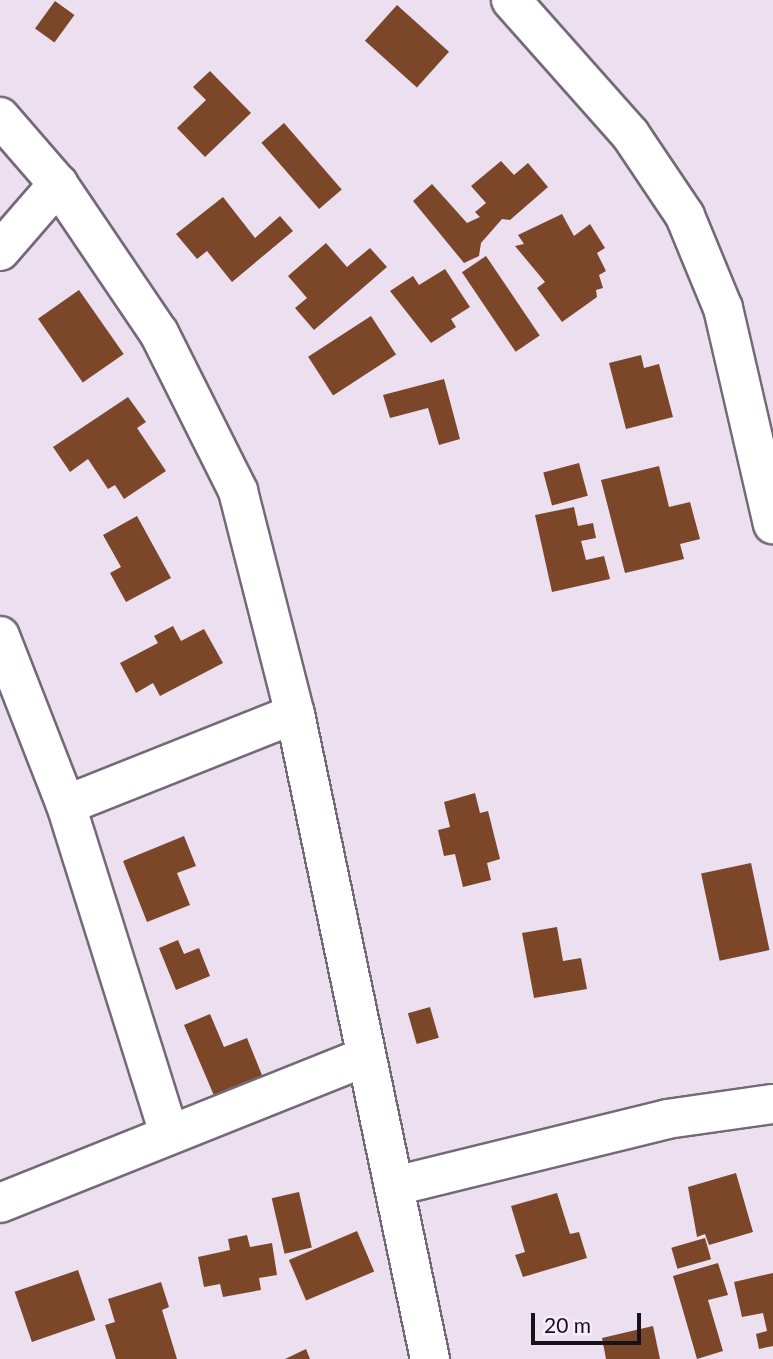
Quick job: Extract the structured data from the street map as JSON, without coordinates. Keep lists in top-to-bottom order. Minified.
{"scale_bar":"20 m"}
